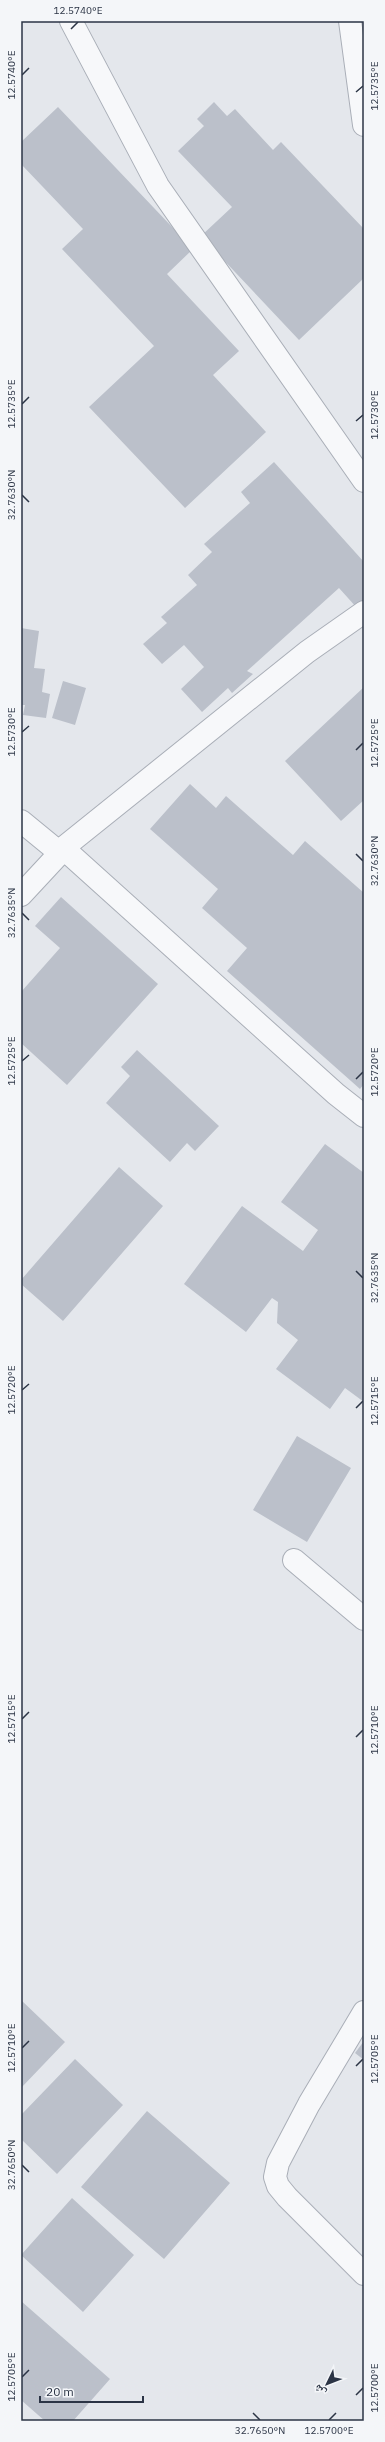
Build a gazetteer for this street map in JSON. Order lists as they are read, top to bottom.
{
  "scale_bar": "20 m",
  "north": "bottom left",
  "coordinates": [
    "12.5740°E",
    "12.5735°E",
    "12.5730°E",
    "32.7630°N",
    "12.5725°E",
    "32.7635°N",
    "12.5720°E",
    "12.5715°E",
    "12.5710°E",
    "12.5705°E",
    "32.7650°N",
    "12.5700°E"
  ]
}
